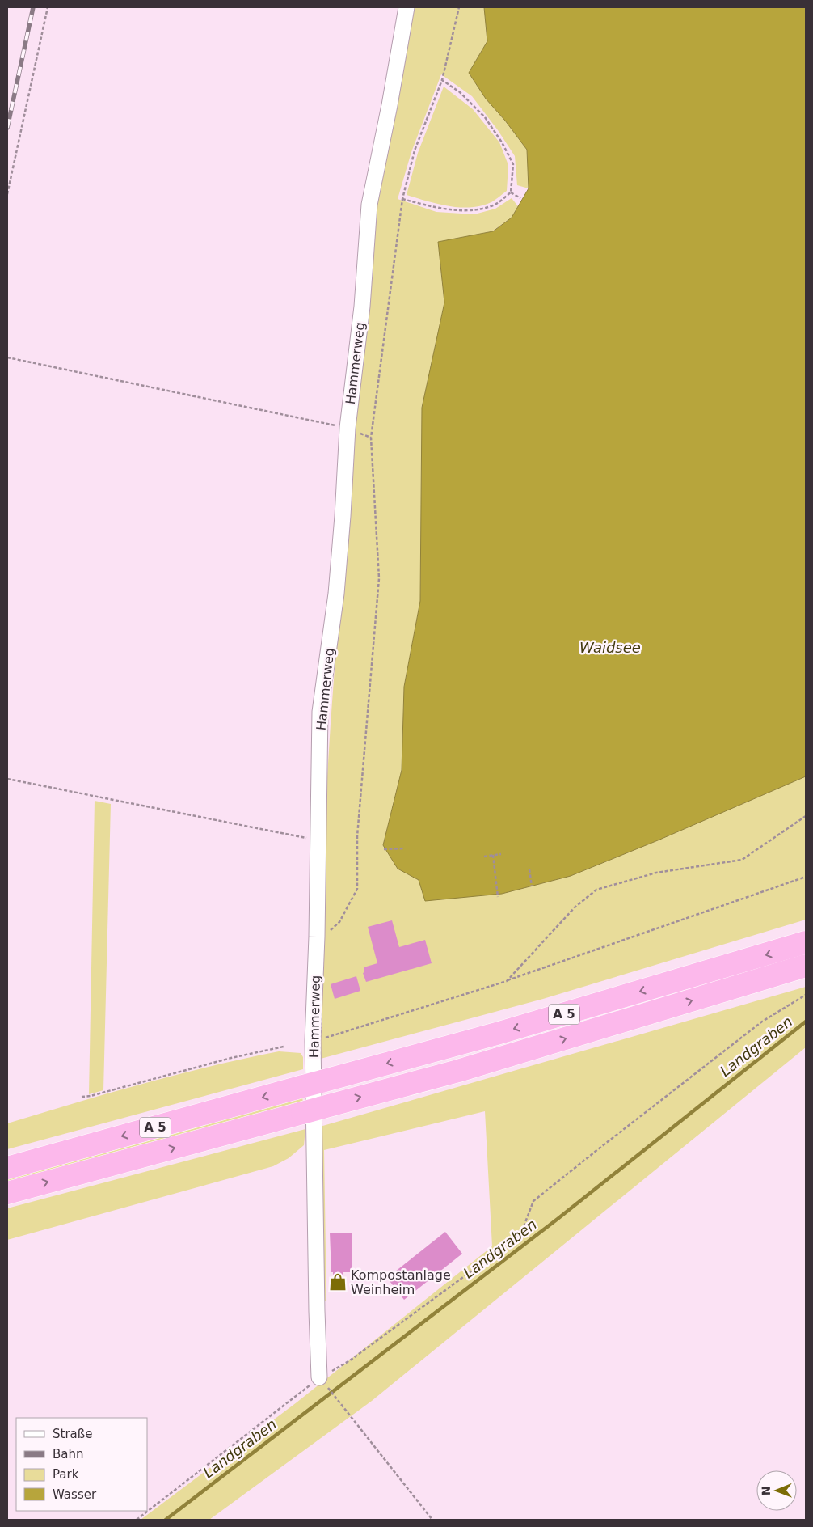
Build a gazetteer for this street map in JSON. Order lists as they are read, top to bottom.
{
  "streets": {
    "highway": ["A 5"],
    "street": ["Hammerweg"]
  },
  "water": ["Waidsee", "Landgraben"],
  "places": {
    "shop": ["Kompostanlage Weinheim"]
  },
  "legend": [
    "Straße",
    "Bahn",
    "Park",
    "Wasser"
  ],
  "north": "left"
}
